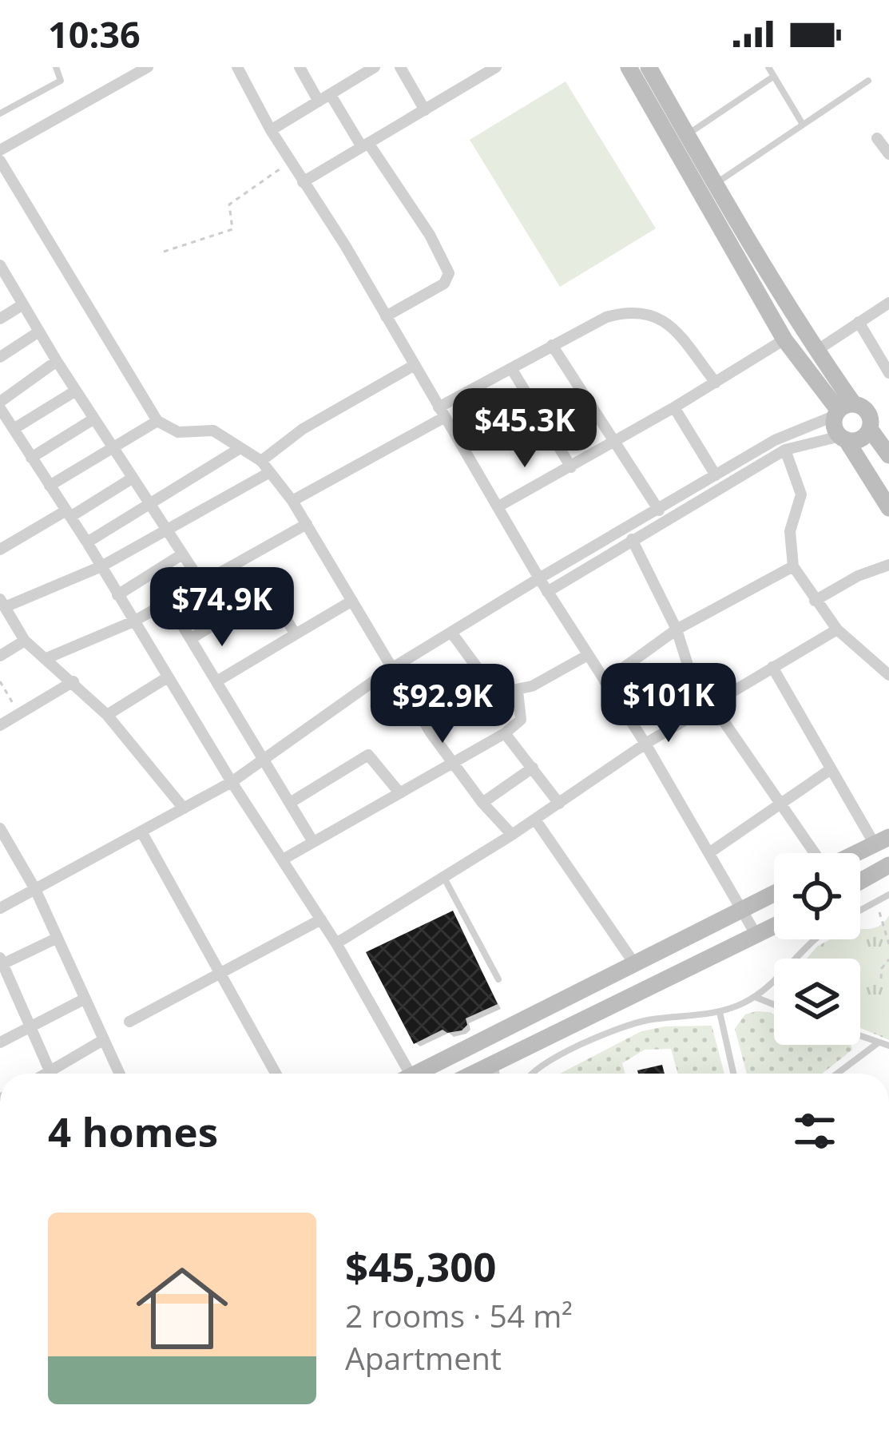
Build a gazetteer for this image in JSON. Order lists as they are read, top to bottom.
{
  "page": {
    "status": "10:36",
    "price": [
      "$45.3K",
      "$74.9K",
      "$101K",
      "$92.9K"
    ],
    "heading": "4 homes",
    "list": [
      {
        "name": "$45,300",
        "note": "2 rooms · 54 m² · Apartment"
      }
    ]
  }
}
